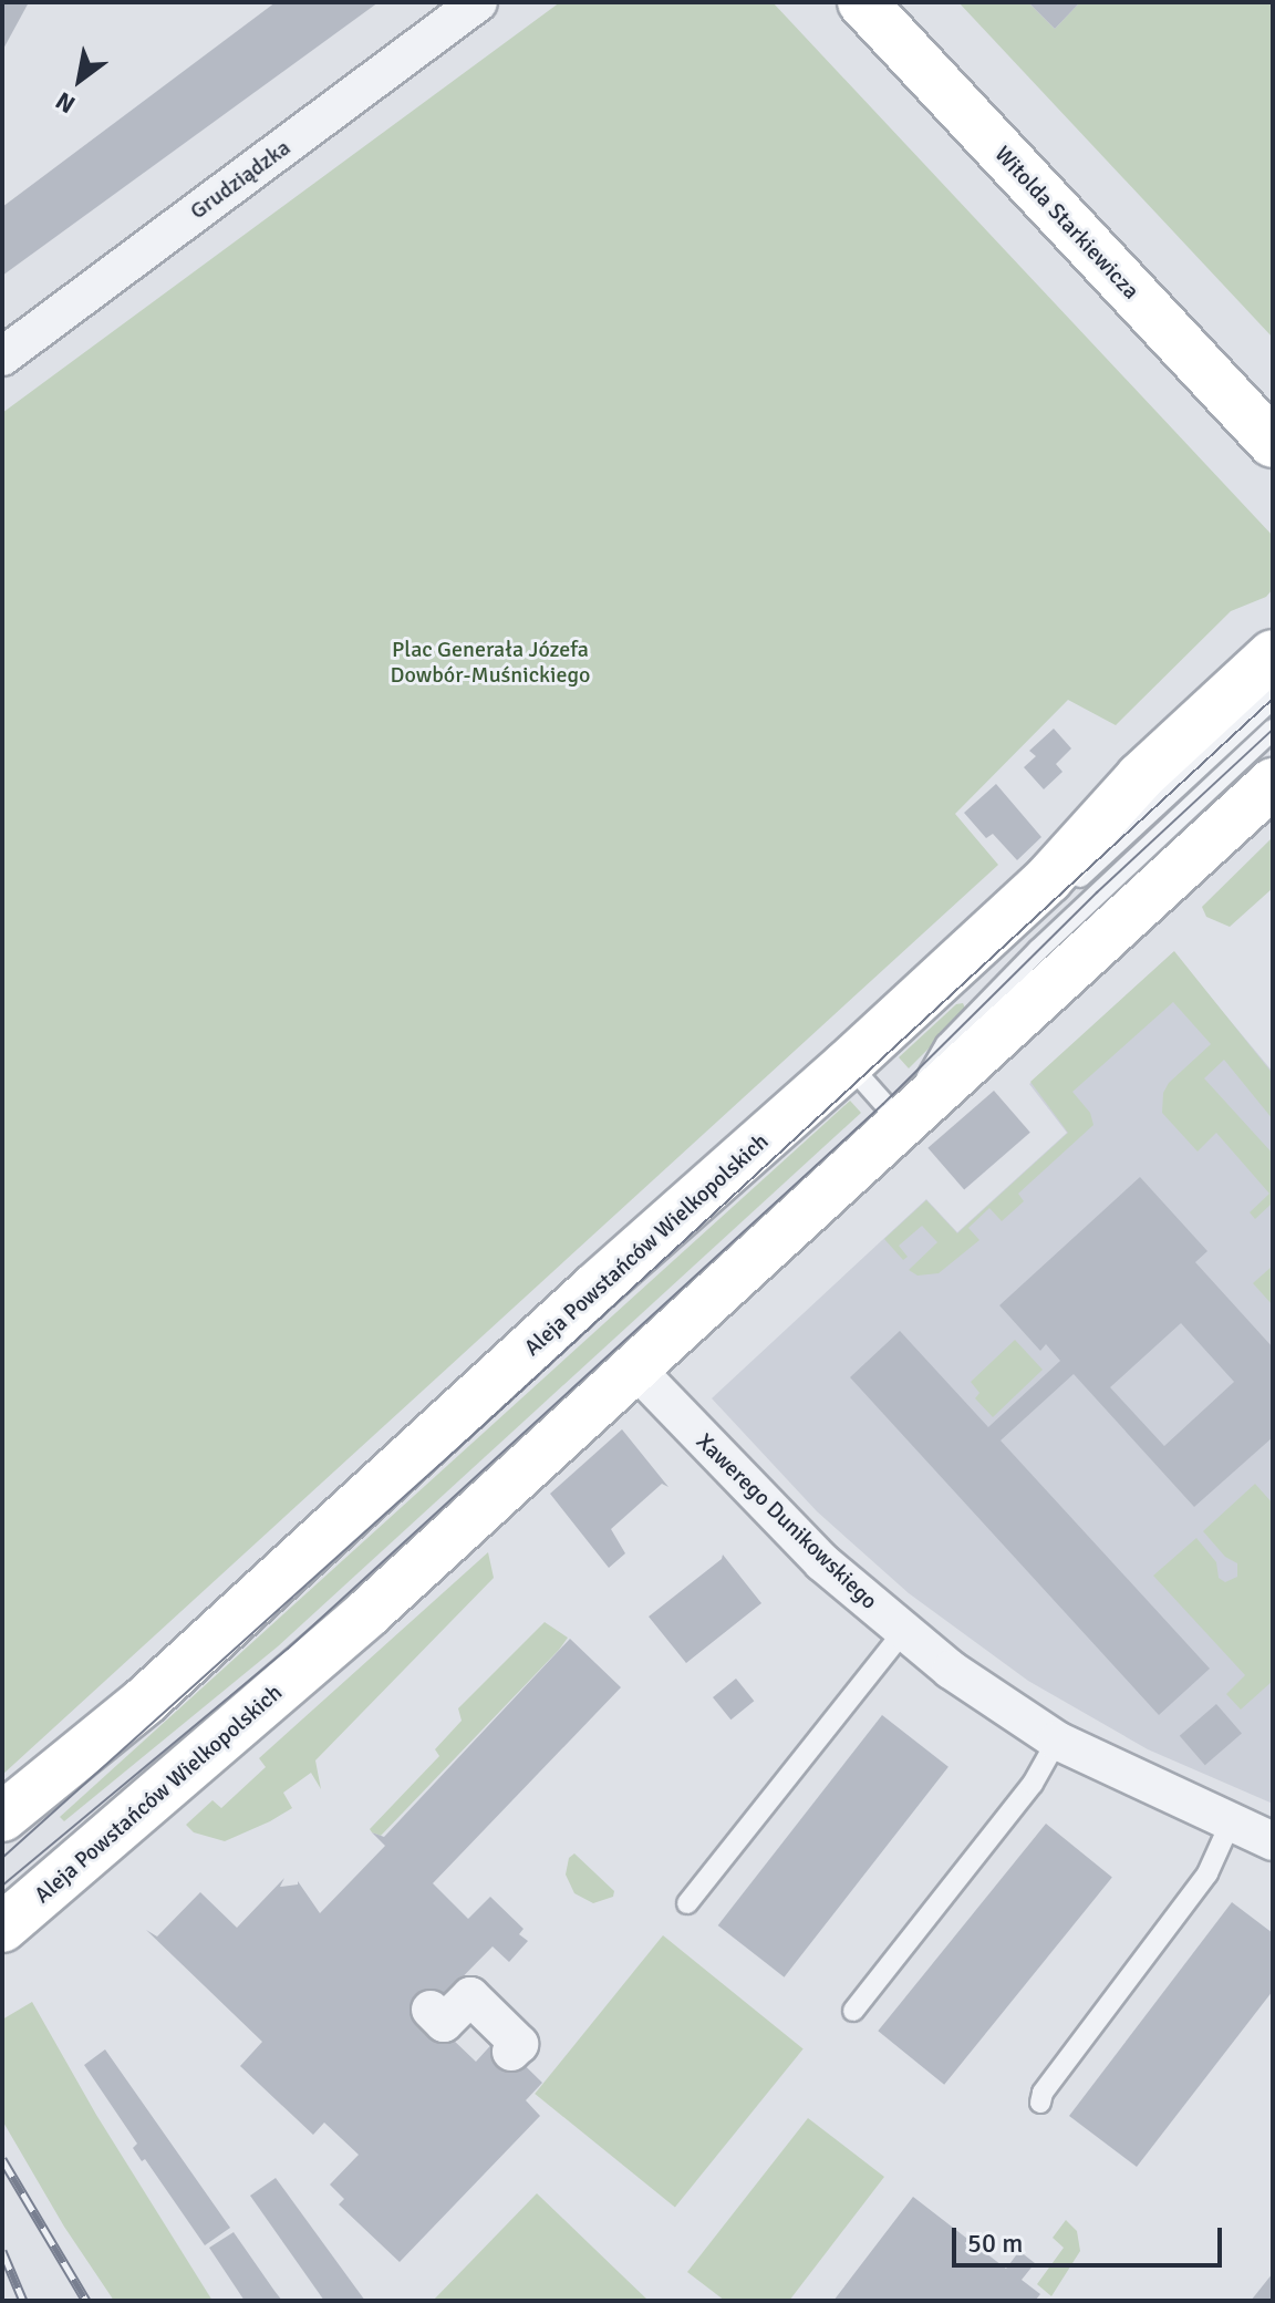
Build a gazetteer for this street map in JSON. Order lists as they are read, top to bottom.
{
  "streets": {
    "street": [
      "Grudziądzka",
      "Witolda Starkiewicza",
      "Aleja Powstańców Wielkopolskich",
      "Xawerego Dunikowskiego"
    ]
  },
  "crossings": [
    ["Aleja Powstańców Wielkopolskich", "Xawerego Dunikowskiego"]
  ],
  "parks": ["Plac Generała Józefa Dowbór-Muśnickiego"],
  "scale_bar": "50 m",
  "north": "bottom left"
}
